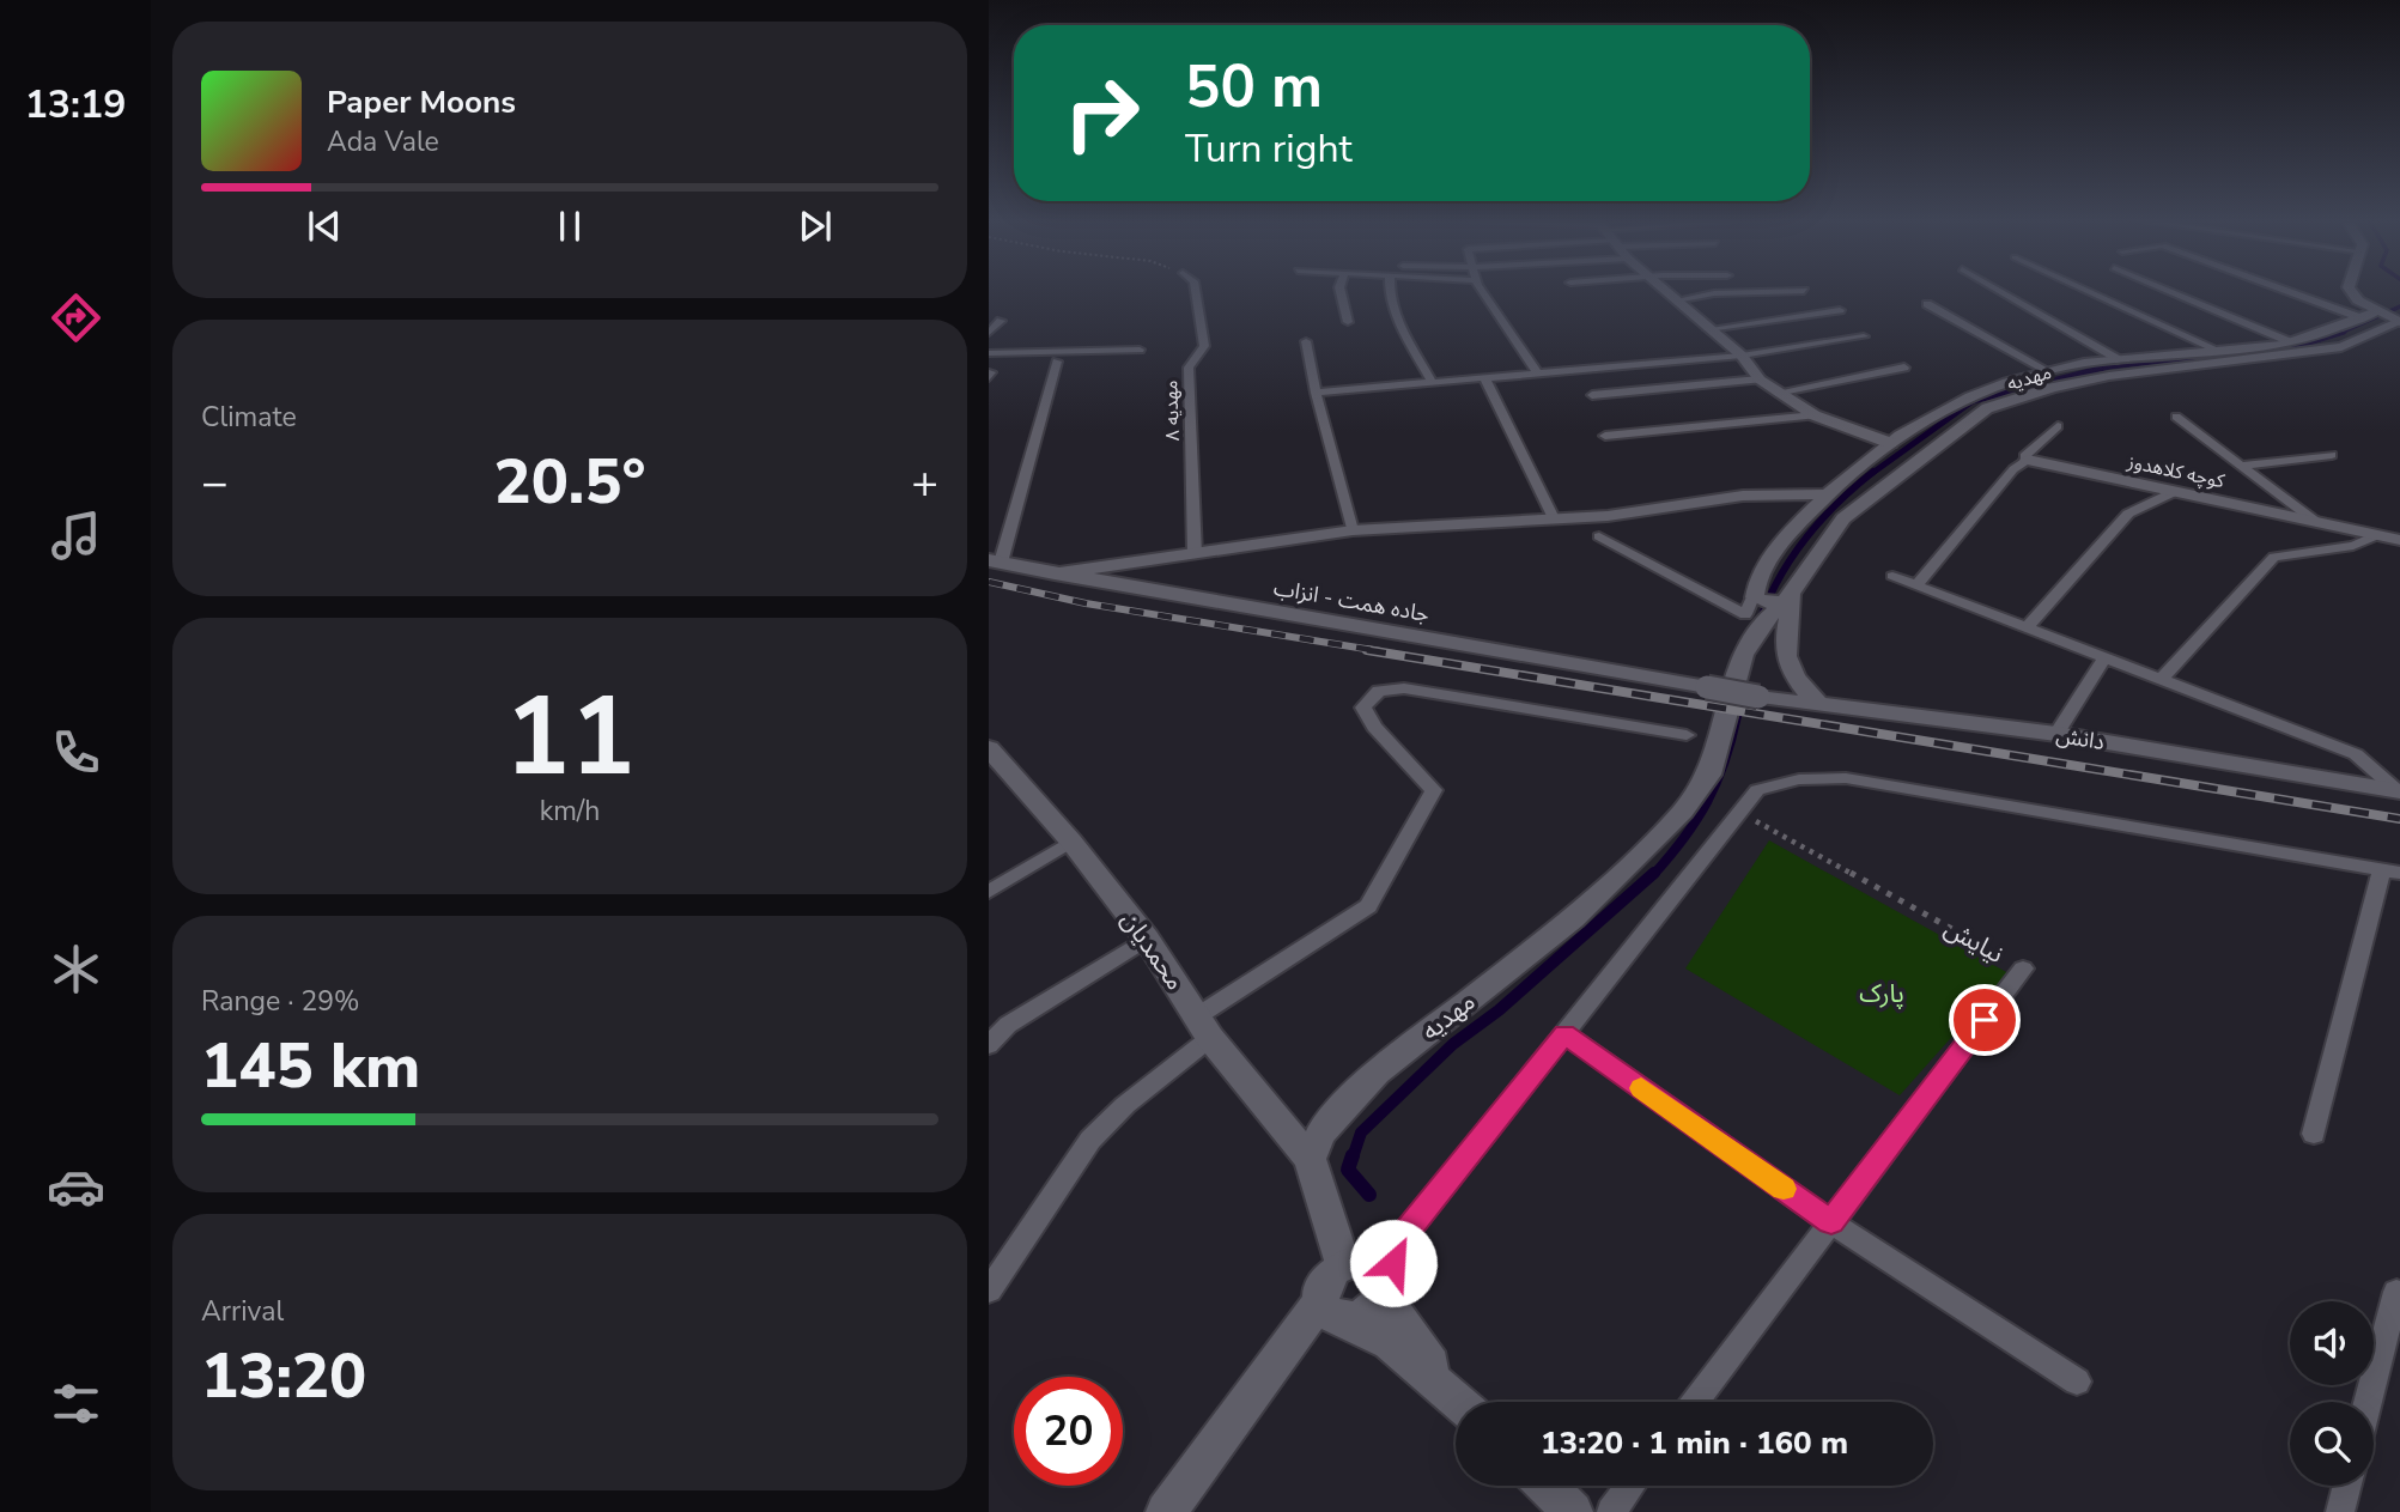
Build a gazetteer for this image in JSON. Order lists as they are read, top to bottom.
{
  "streets": {
    "street": [
      "مهدیه",
      "کوچه کلاهدوز",
      "جاده همت - انزاب",
      "دانش",
      "محمدیان"
    ],
    "lane": ["مهدیه ۸", "نیایش"]
  },
  "crossings": [
    ["مهدیه", "محمدیان"],
    ["جاده همت - انزاب", "دانش"]
  ],
  "parks": ["پارک"],
  "page": {
    "tabs": "13:19",
    "turn": ["50 m", "Turn right"],
    "song": ["Paper Moons", "Ada Vale"],
    "tile": [
      "Climate",
      ["11", "km/h"],
      ["Range · 29%", "145 km"],
      ["Arrival", "13:20"]
    ],
    "heat": ["−", "20.5°", "+"],
    "limit": "20",
    "trip": "13:20 · 1 min · 160 m"
  }
}
